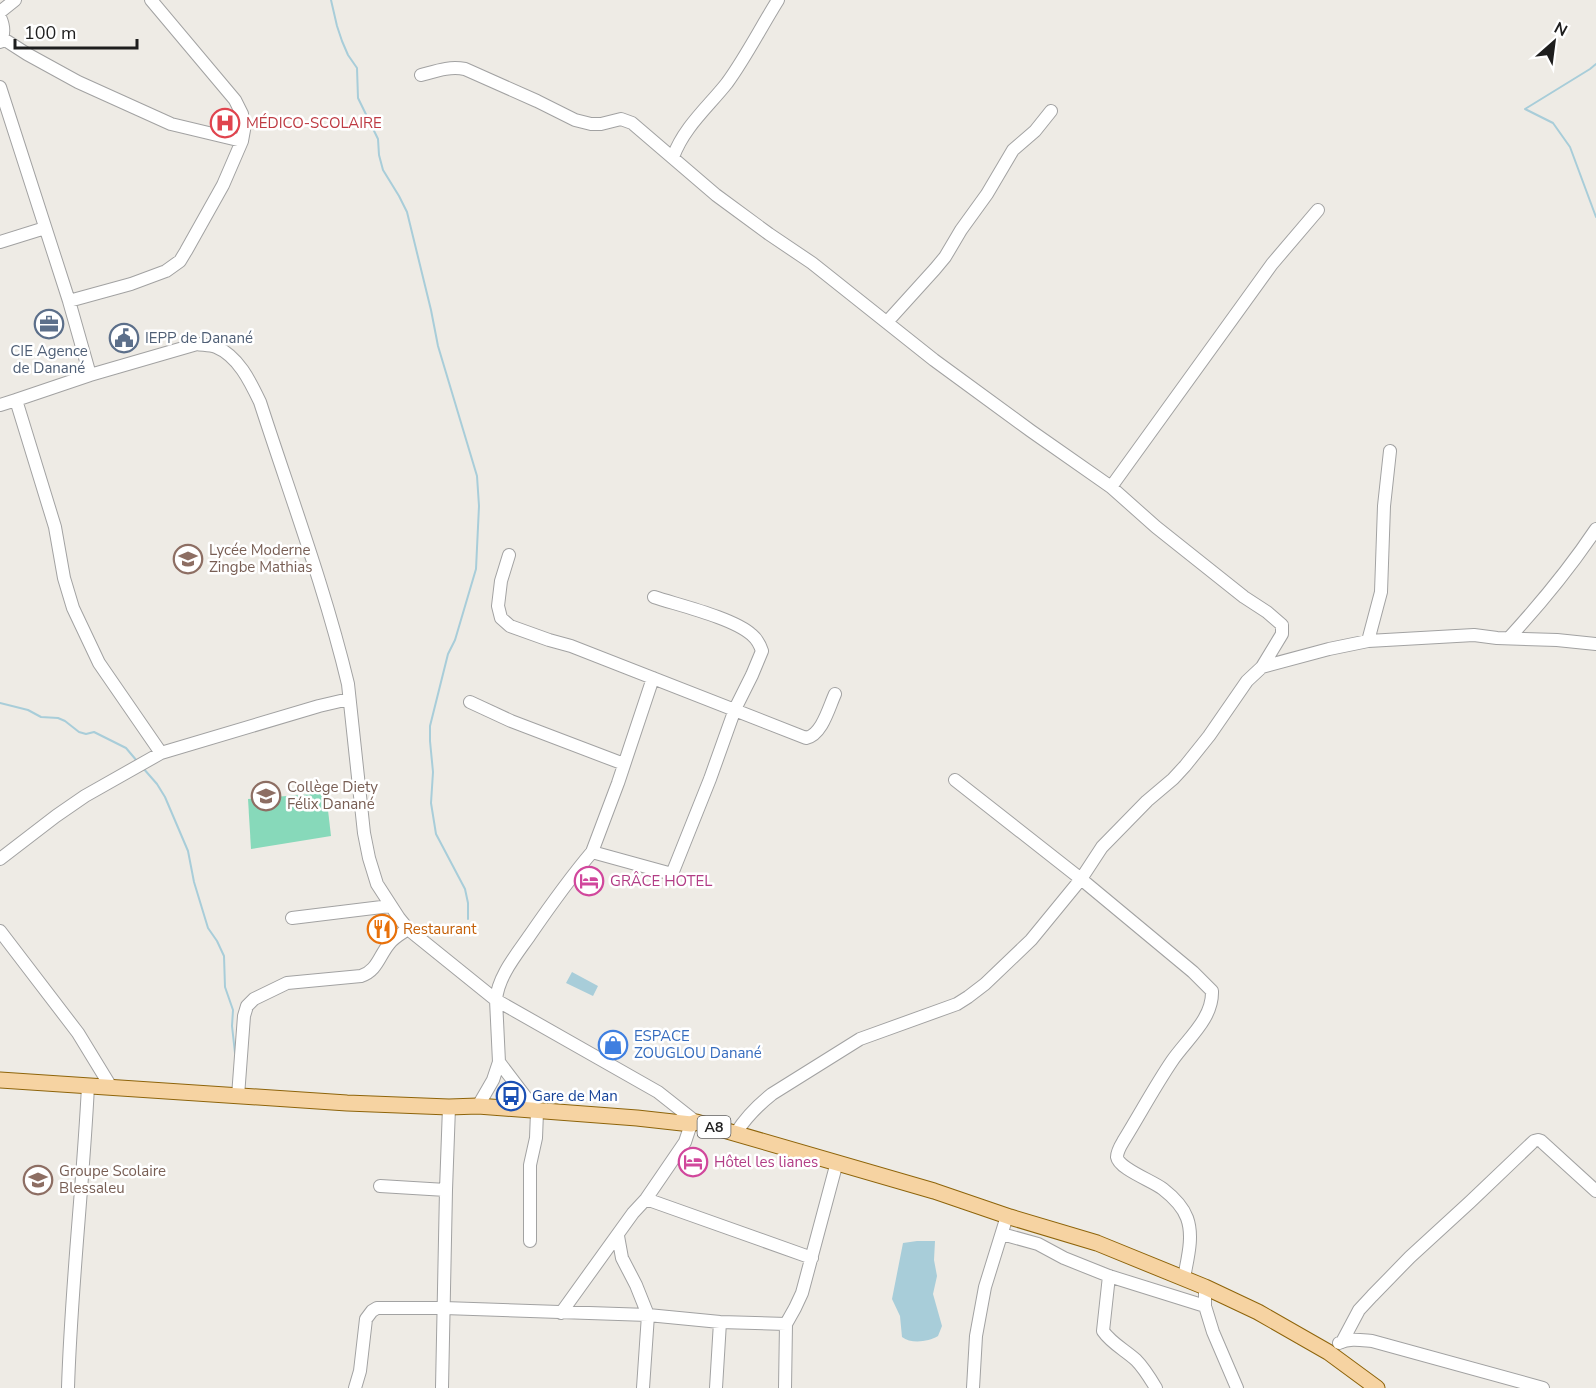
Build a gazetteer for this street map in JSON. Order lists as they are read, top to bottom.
{
  "streets": {
    "main road": ["A8"]
  },
  "places": {
    "hospital": ["MÉDICO-SCOLAIRE"],
    "office": ["CIE Agence de Danané"],
    "public building": ["IEPP de Danané"],
    "school or university": ["Lycée Moderne Zingbe Mathias", "Collège Diety Félix Danané", "Groupe Scolaire Blessaleu"],
    "hotel": ["GRÂCE HOTEL", "Hôtel les lianes"],
    "restaurant": ["Restaurant"],
    "shop": ["ESPACE ZOUGLOU Danané"],
    "bus stop": ["Gare de Man"]
  },
  "scale_bar": "100 m",
  "north": "top right"
}
